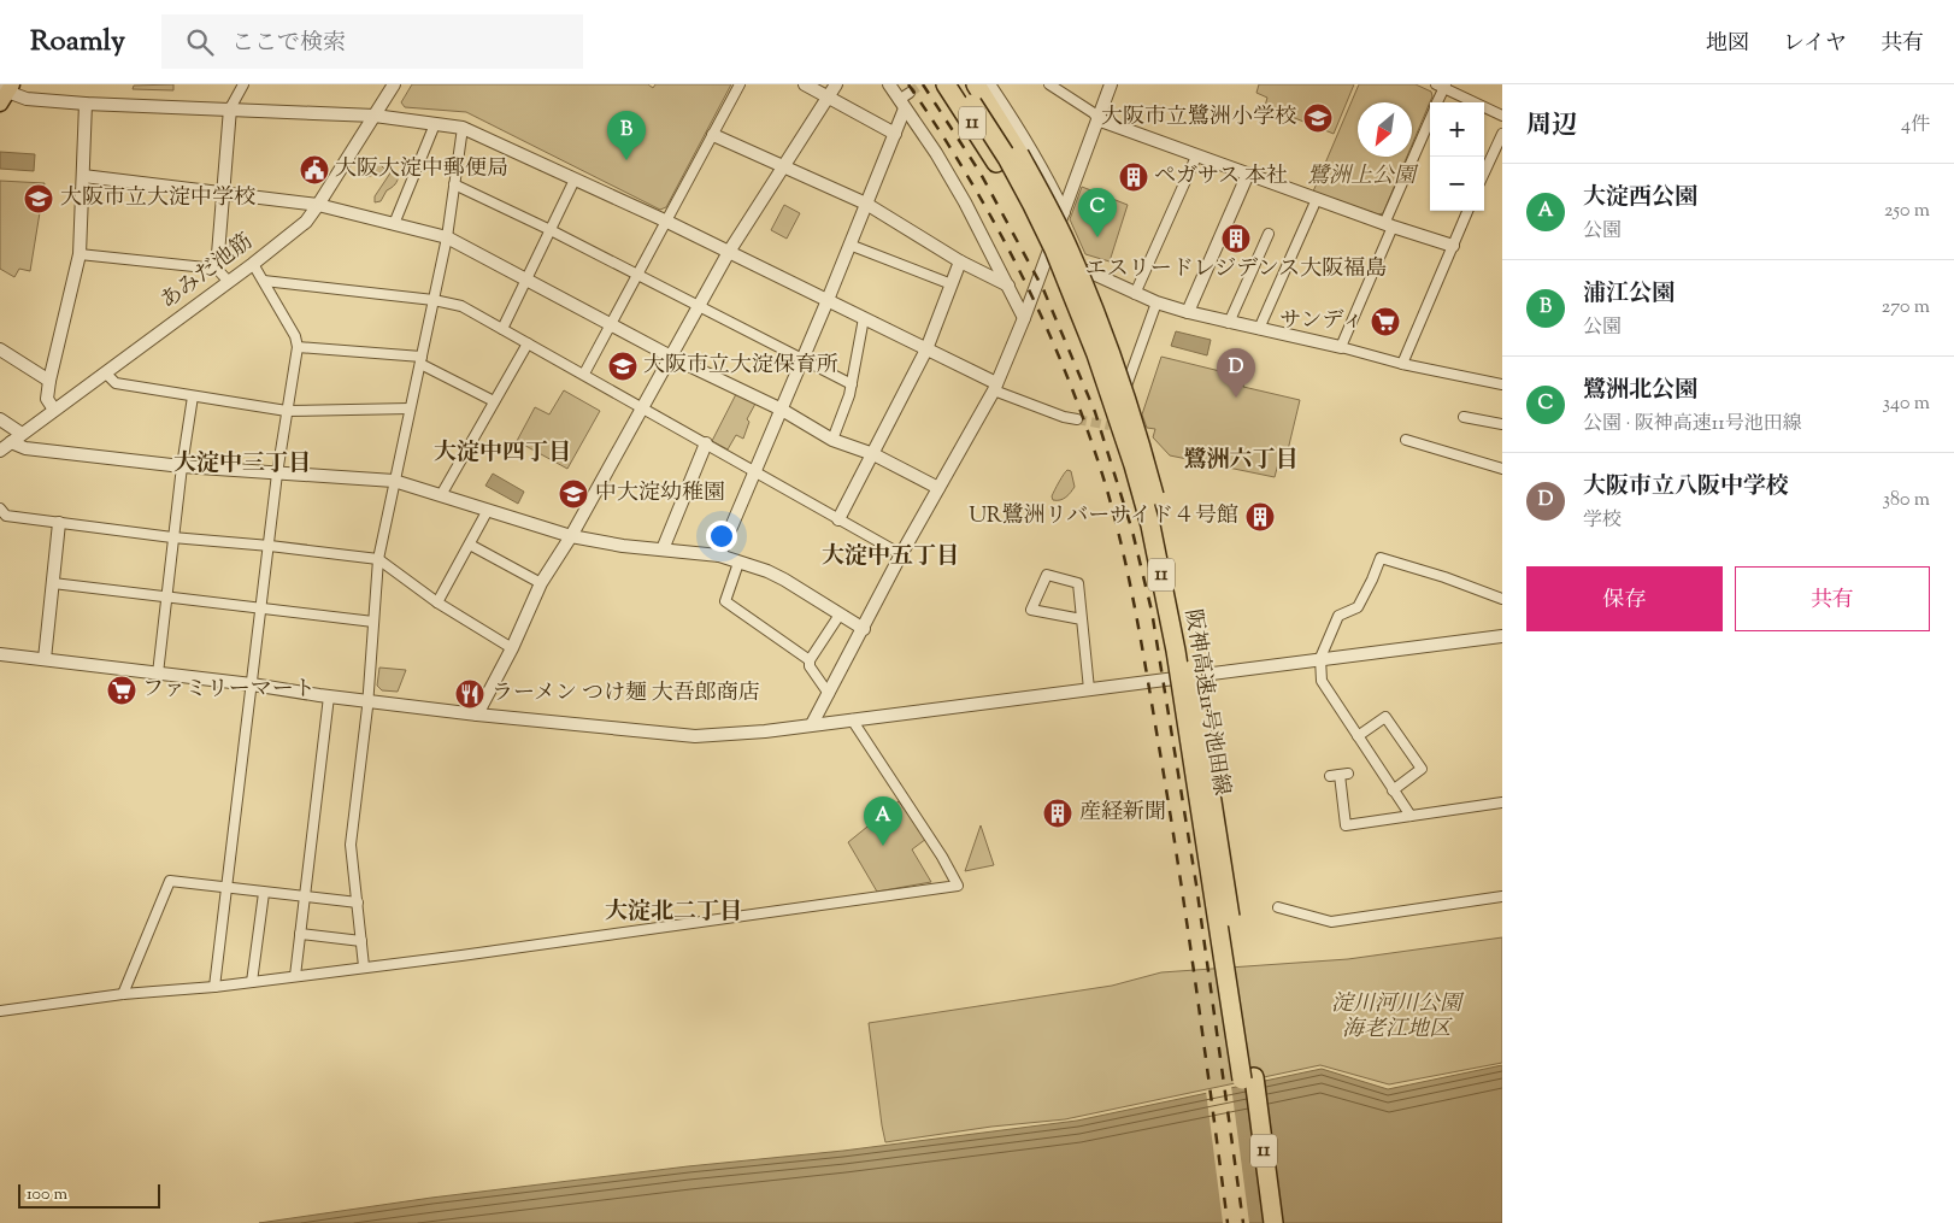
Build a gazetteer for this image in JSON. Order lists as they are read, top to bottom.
{
  "streets": {
    "highway": ["11", "阪神高速11号池田線"],
    "street": ["あみだ池筋"]
  },
  "crossings": [
    ["11", "阪神高速11号池田線"]
  ],
  "districts": [
    "大淀中四丁目",
    "鷺洲六丁目",
    "大淀中三丁目",
    "大淀中五丁目",
    "大淀北二丁目"
  ],
  "parks": ["鷺洲上公園", "淀川河川公園 海老江地区"],
  "places": {
    "school or university": [
      "大阪市立鷺洲小学校",
      "大阪市立大淀中学校",
      "大阪市立大淀保育所",
      "中大淀幼稚園"
    ],
    "public building": ["大阪大淀中郵便局"],
    "building": [
      "ペガサス 本社",
      "エスリードレジデンス大阪福島",
      "UR鷺洲リバーサイド４号館",
      "産経新聞"
    ],
    "supermarket": ["サンディ", "ファミリーマート"],
    "restaurant": ["ラーメン つけ麺 大吾郎商店"]
  },
  "scale_bar": "100 m",
  "north": "bottom left",
  "page": {
    "header": "Roamly",
    "search": "ここで検索",
    "nav": ["地図", "レイヤ", "共有"],
    "heading": ["周辺", "4件"],
    "map_buttons": ["+", "−"],
    "pins": [
      "B",
      "C",
      "D",
      "A"
    ],
    "list": [
      {
        "mark": "A",
        "name": "大淀西公園",
        "note": "公園",
        "value": "250 m"
      },
      {
        "mark": "B",
        "name": "浦江公園",
        "note": "公園",
        "value": "270 m"
      },
      {
        "mark": "C",
        "name": "鷺洲北公園",
        "note": "公園 · 阪神高速11号池田線",
        "value": "340 m"
      },
      {
        "mark": "D",
        "name": "大阪市立八阪中学校",
        "note": "学校",
        "value": "380 m"
      }
    ],
    "buttons": ["保存", "共有"],
    "scale": "100 m"
  }
}
